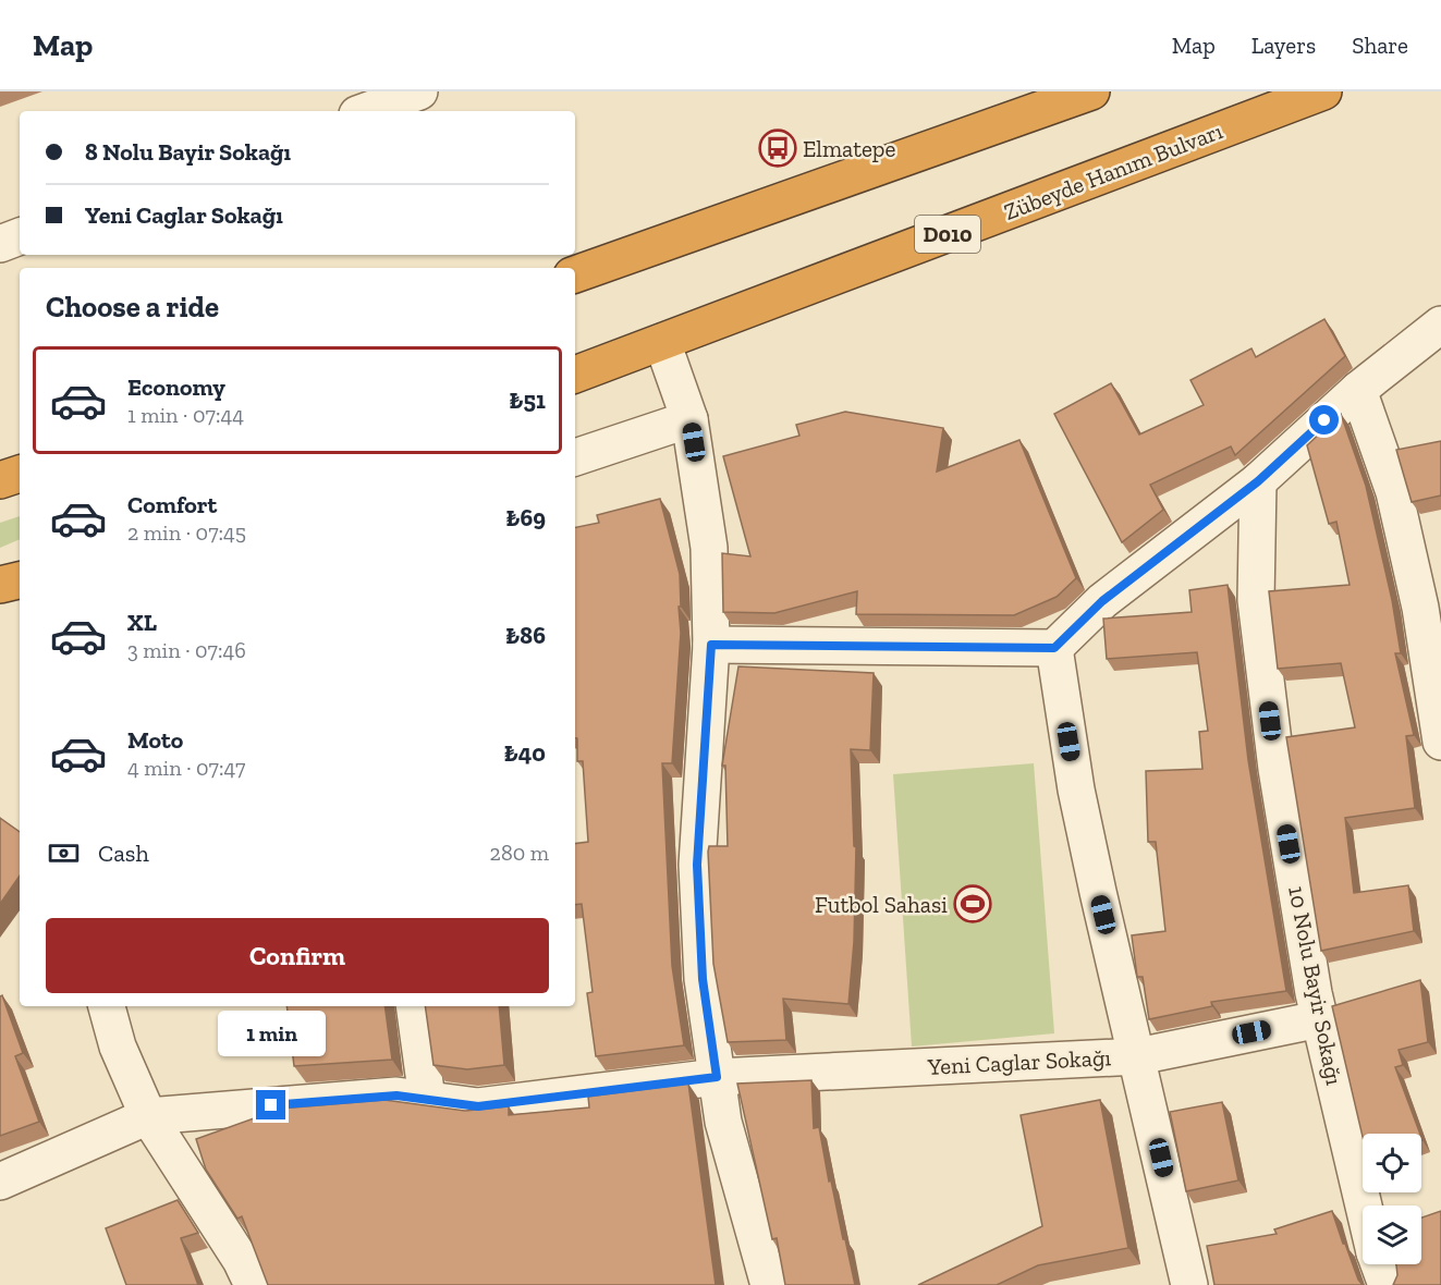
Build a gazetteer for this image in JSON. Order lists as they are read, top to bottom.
{
  "streets": {
    "highway": ["Zübeyde Hanım Bulvarı", "D010"],
    "street": ["10 Nolu Bayir Sokağı", "Yeni Caglar Sokağı"]
  },
  "crossings": [
    ["10 Nolu Bayir Sokağı", "Yeni Caglar Sokağı"]
  ],
  "places": {
    "bus stop": ["Elmatepe"],
    "sports": ["Futbol Sahasi"]
  },
  "page": {
    "header": "Map",
    "nav": ["Map", "Layers", "Share"],
    "banner": ["8 Nolu Bayir Sokağı", "Yeni Caglar Sokağı"],
    "heading": "Choose a ride",
    "list": [
      {
        "name": "Economy",
        "note": "1 min · 07:44",
        "value": "₺51"
      },
      {
        "name": "Comfort",
        "note": "2 min · 07:45",
        "value": "₺69"
      },
      {
        "name": "XL",
        "note": "3 min · 07:46",
        "value": "₺86"
      },
      {
        "name": "Moto",
        "note": "4 min · 07:47",
        "value": "₺40"
      }
    ],
    "pay": ["Cash", "280 m"],
    "buttons": "Confirm",
    "bubble": "1 min"
  }
}
